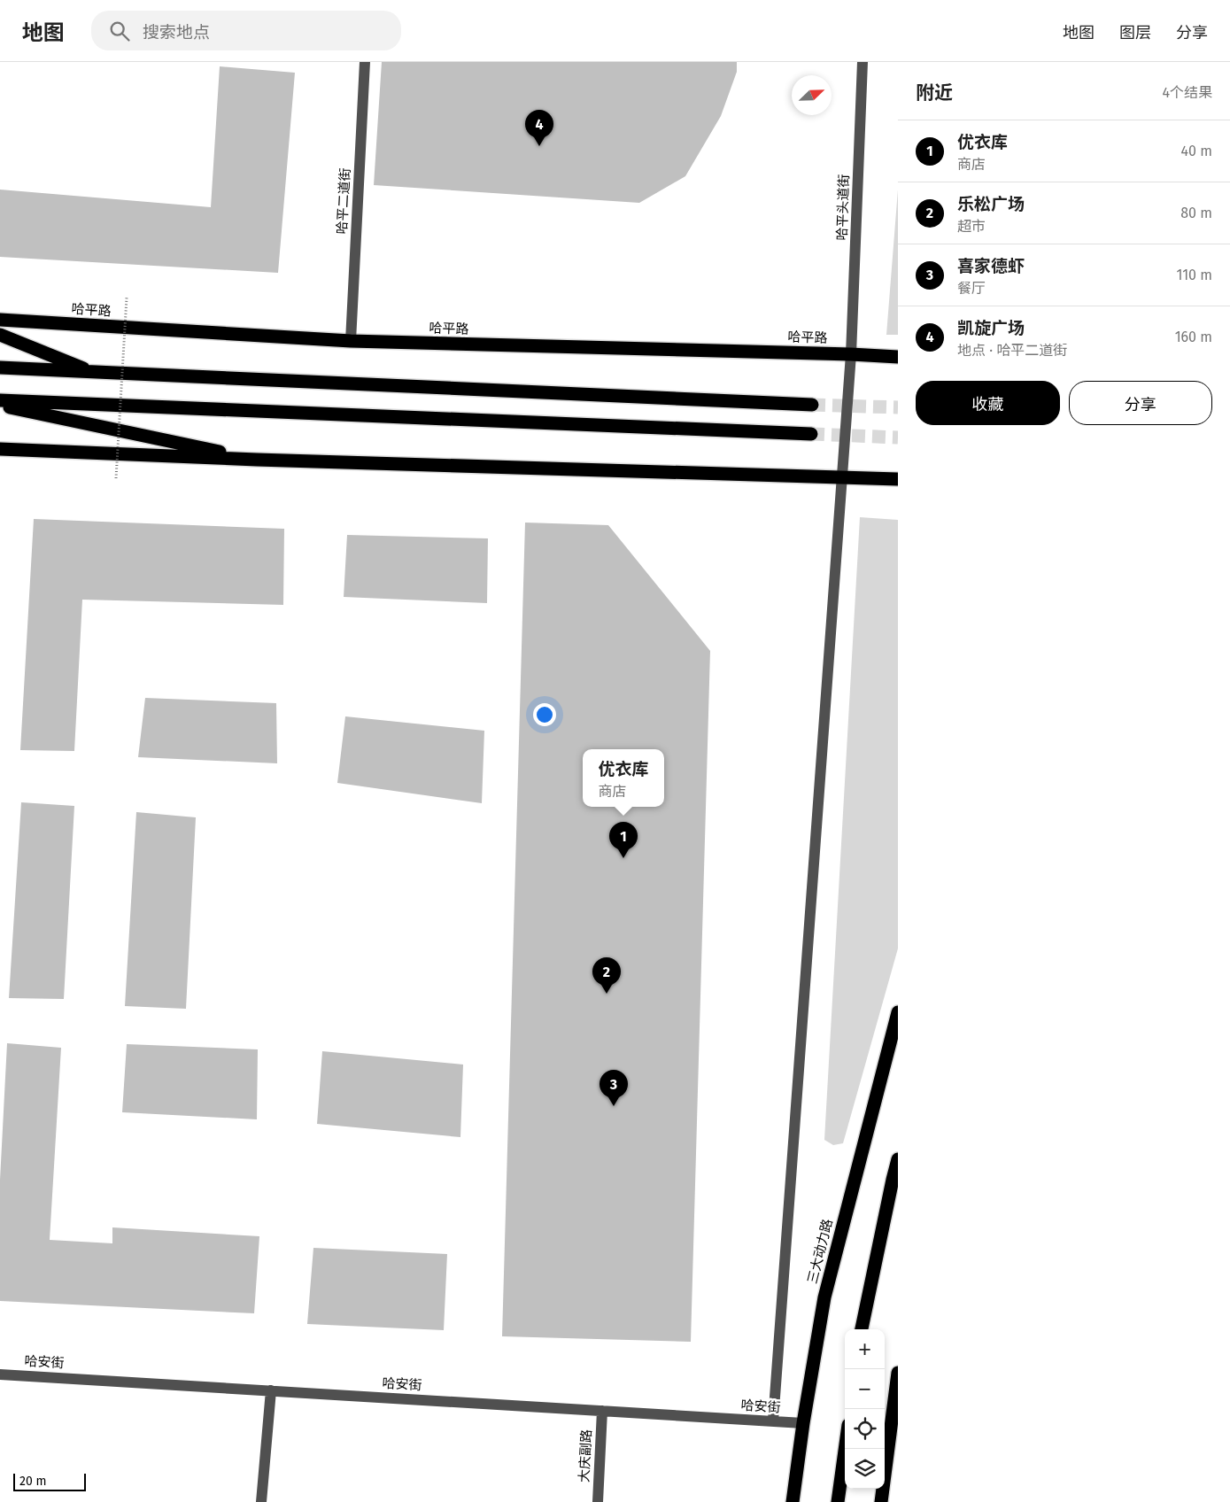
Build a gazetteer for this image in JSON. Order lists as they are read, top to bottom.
{
  "streets": {
    "highway": ["哈平路", "三大动力路"],
    "street": [
      "哈平二道街",
      "哈平头道街",
      "哈安街",
      "大庆副路"
    ]
  },
  "crossings": [
    ["哈平二道街", "哈平路"],
    ["哈平头道街", "哈平路"],
    ["哈平头道街", "哈安街"],
    ["三大动力路", "哈安街"],
    ["哈安街", "大庆副路"]
  ],
  "scale_bar": "20 m",
  "north": "top right",
  "page": {
    "header": "地图",
    "search": "搜索地点",
    "nav": ["地图", "图层", "分享"],
    "heading": ["附近", "4个结果"],
    "pins": [
      "4",
      "1",
      "2",
      "3"
    ],
    "list": [
      {
        "mark": "1",
        "name": "优衣库",
        "note": "商店",
        "value": "40 m"
      },
      {
        "mark": "2",
        "name": "乐松广场",
        "note": "超市",
        "value": "80 m"
      },
      {
        "mark": "3",
        "name": "喜家德虾",
        "note": "餐厅",
        "value": "110 m"
      },
      {
        "mark": "4",
        "name": "凯旋广场",
        "note": "地点 · 哈平二道街",
        "value": "160 m"
      }
    ],
    "buttons": ["收藏", "分享"],
    "popup": ["优衣库", "商店"],
    "map_buttons": ["+", "−"],
    "scale": "20 m"
  }
}
